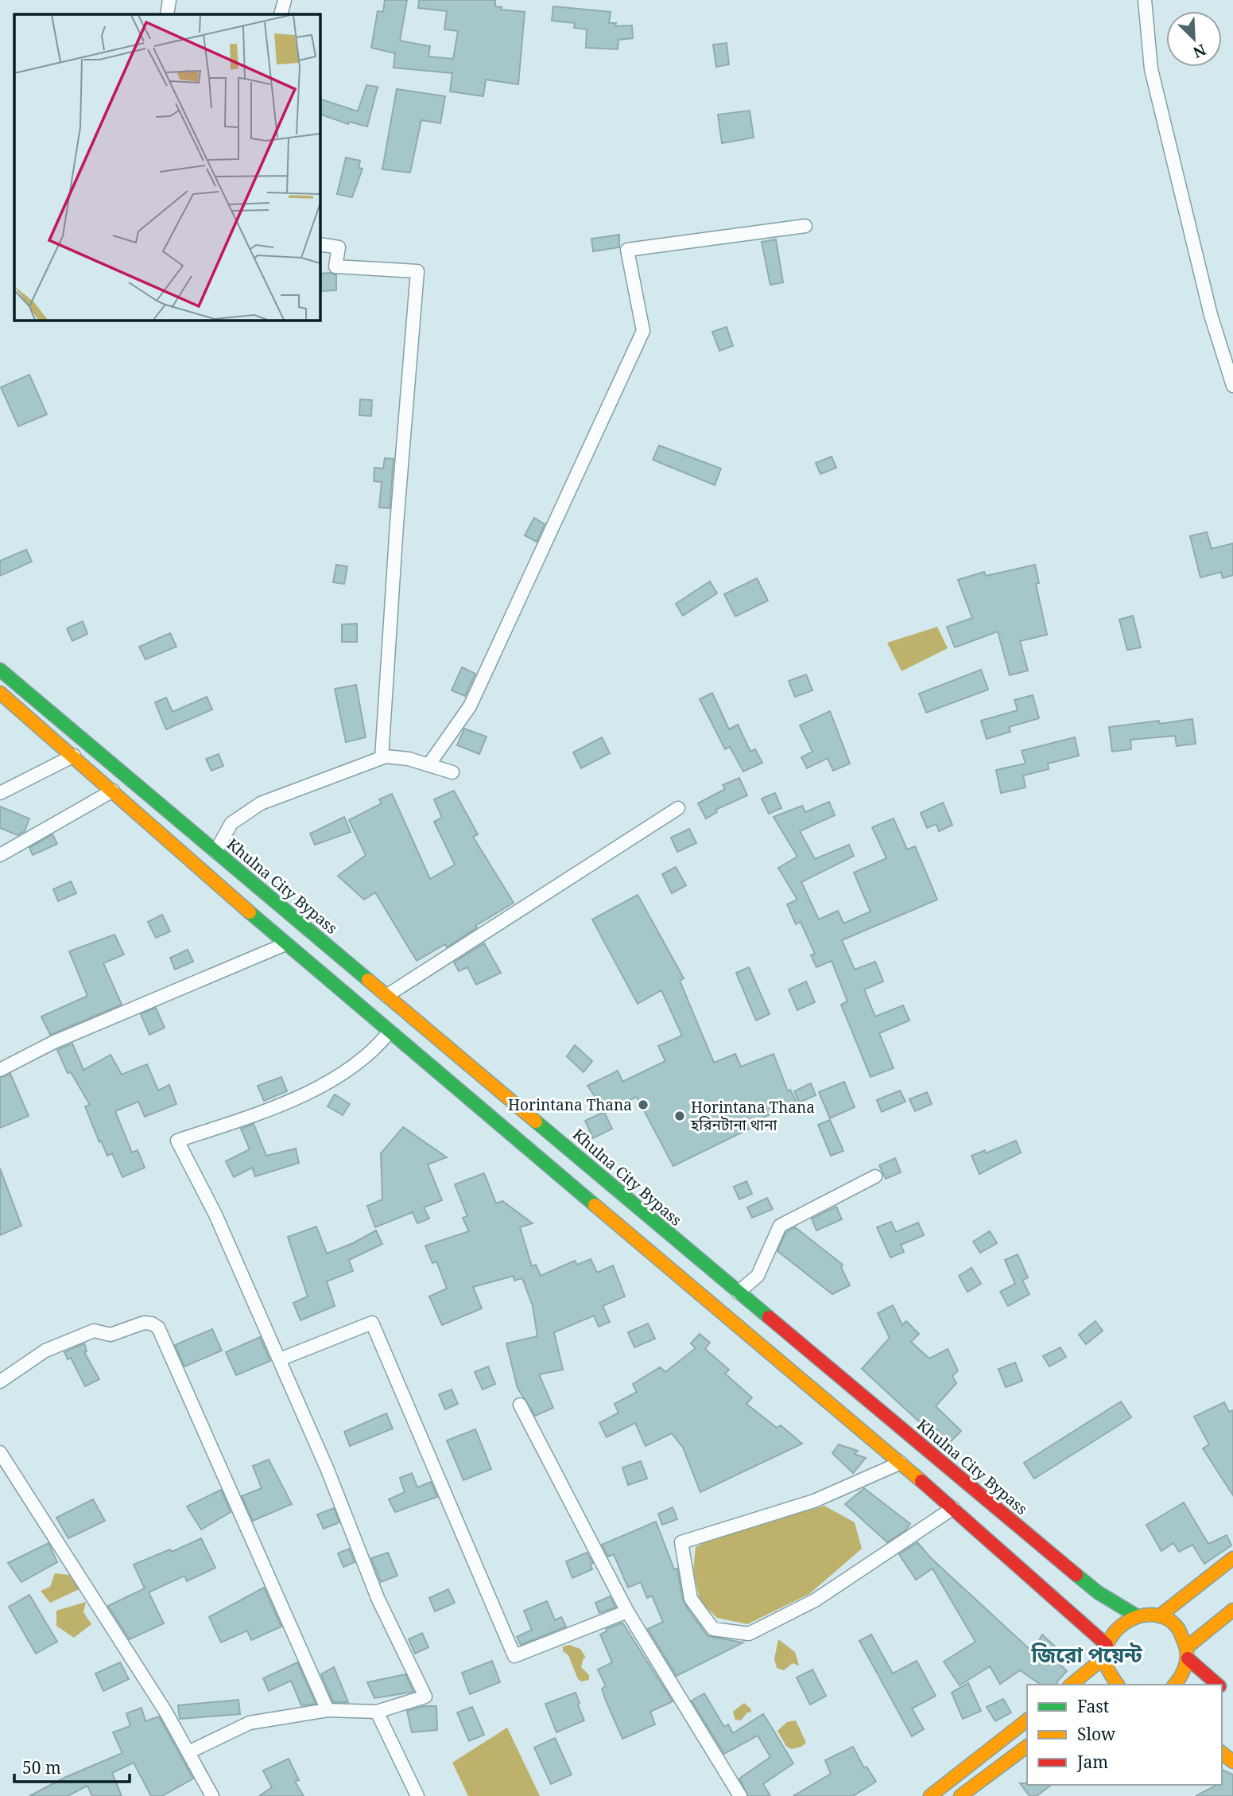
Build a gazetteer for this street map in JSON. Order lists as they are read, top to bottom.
{
  "streets": {
    "highway": ["Khulna City Bypass"]
  },
  "districts": ["জিরো পয়েন্ট"],
  "places": ["Horintana Thana", "Horintana Thana হরিনটানা থানা"],
  "legend": ["Fast", "Slow", "Jam"],
  "scale_bar": "50 m",
  "north": "bottom right"
}
